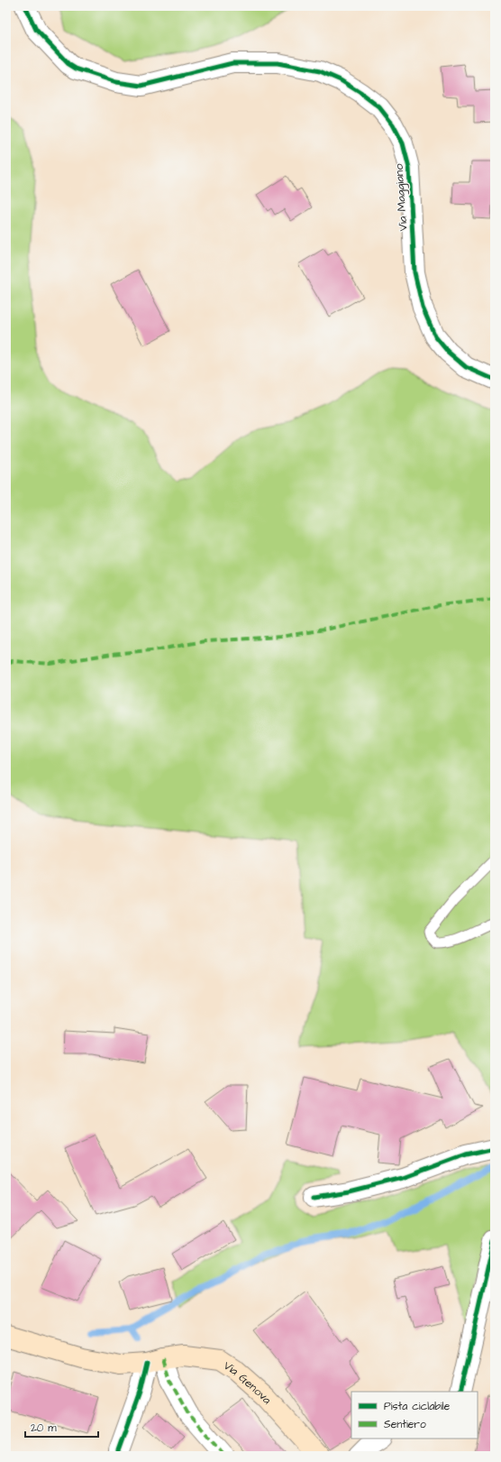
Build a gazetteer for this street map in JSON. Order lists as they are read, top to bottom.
{
  "streets": {
    "main road": ["Via Genova"],
    "street": ["Via Maggiano"]
  },
  "legend": ["Pista ciclabile", "Sentiero"],
  "scale_bar": "20 m"
}
